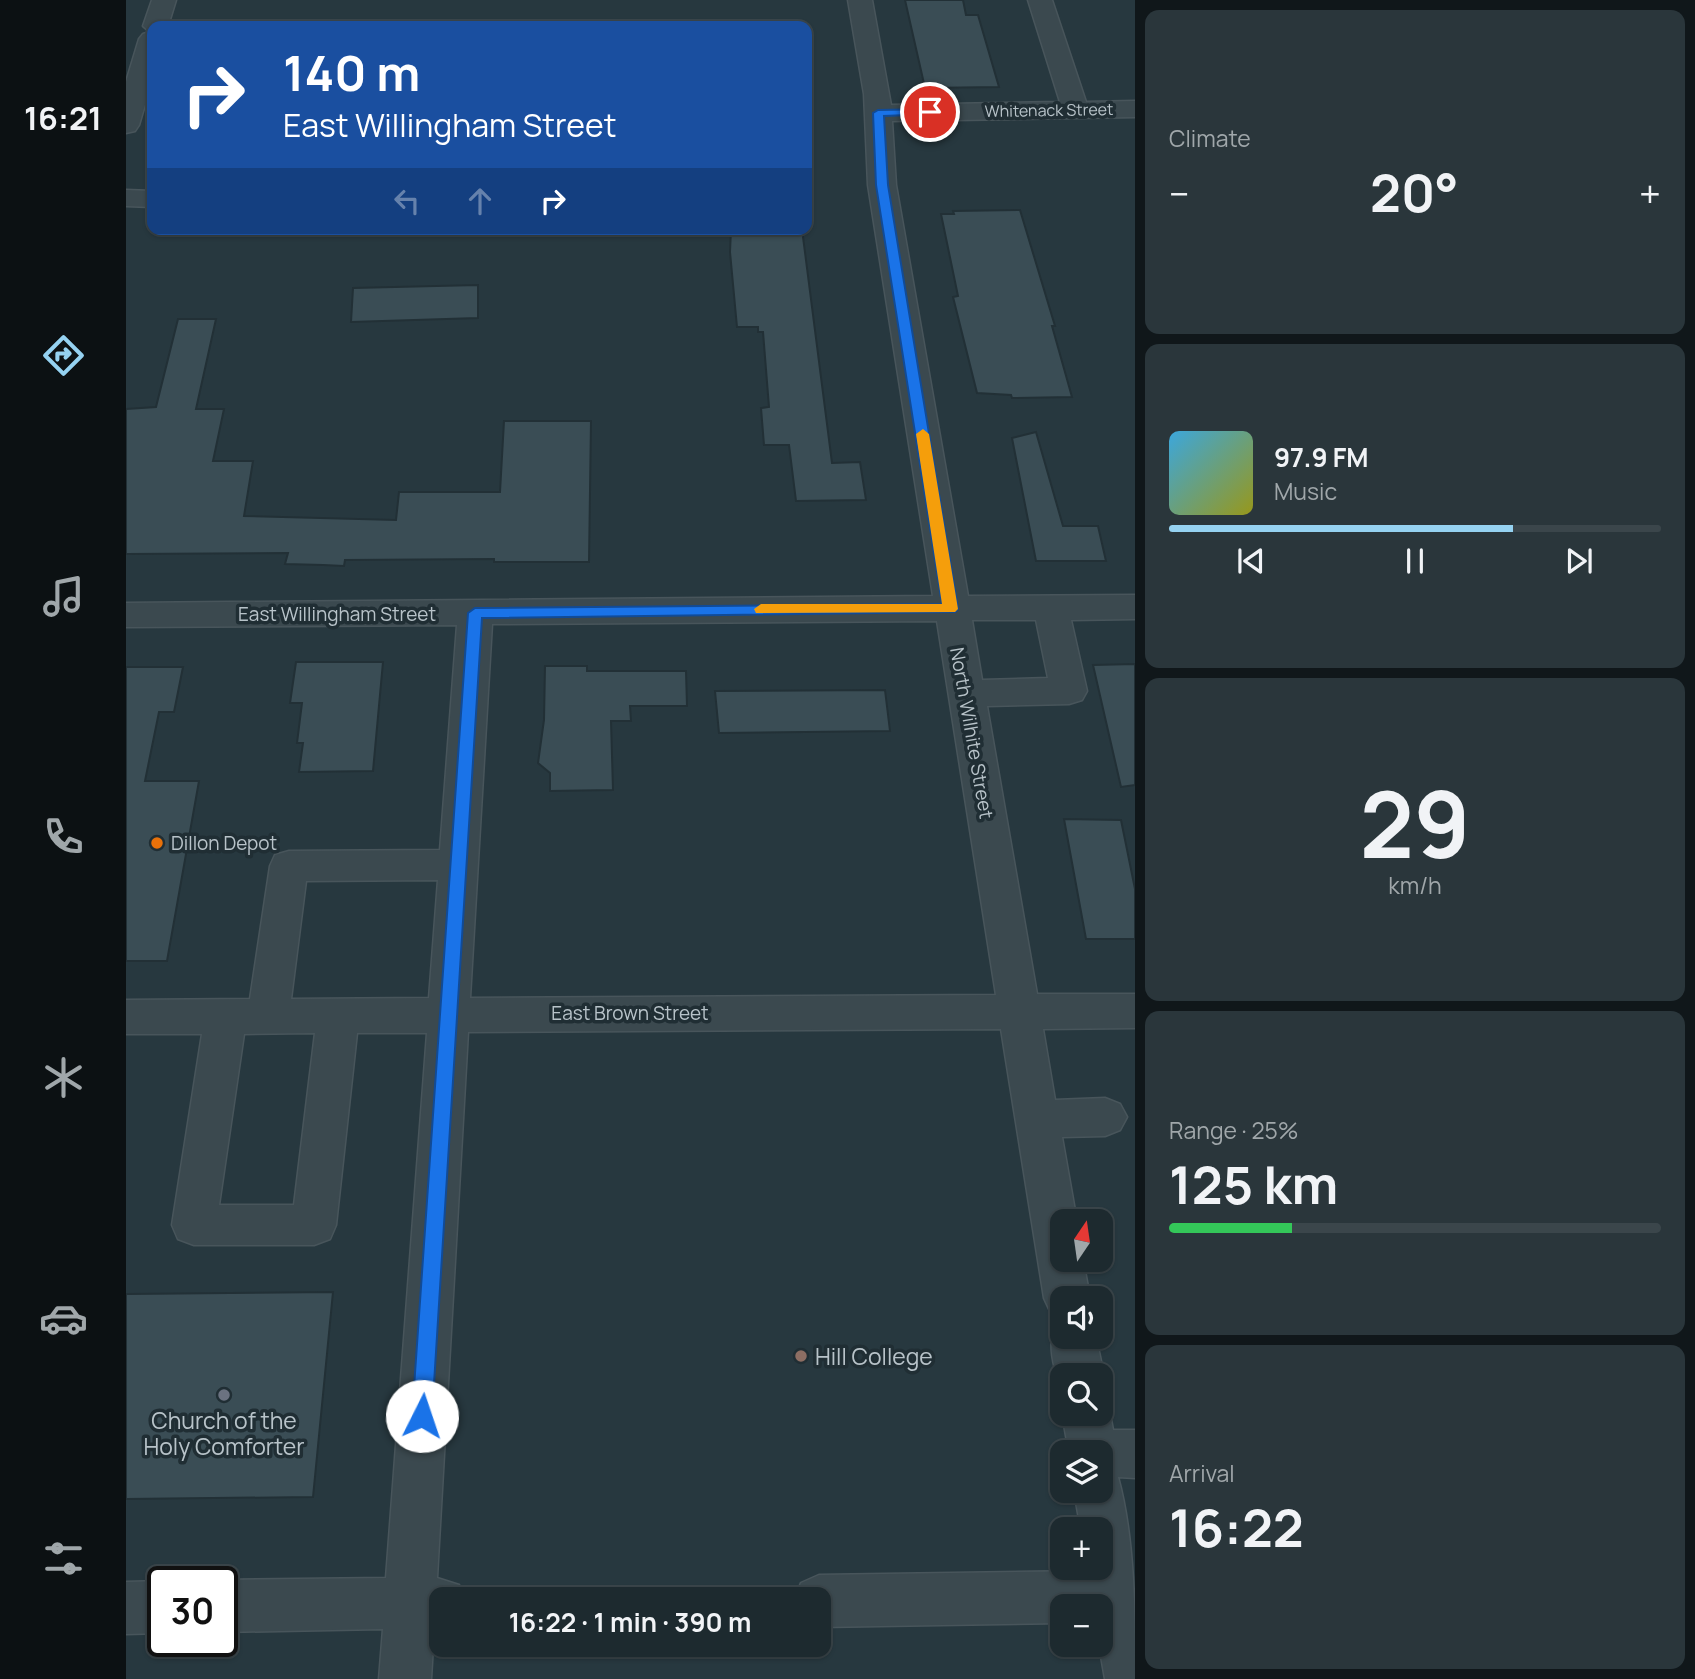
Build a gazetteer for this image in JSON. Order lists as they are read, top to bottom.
{
  "streets": {
    "street": [
      "Whitenack Street",
      "East Willingham Street",
      "North Wilhite Street",
      "East Brown Street"
    ]
  },
  "crossings": [
    ["Whitenack Street", "North Wilhite Street"],
    ["East Willingham Street", "North Wilhite Street"],
    ["North Wilhite Street", "East Brown Street"]
  ],
  "places": ["Dillon Depot", "Hill College", "Church of the Holy Comforter"],
  "north": "top",
  "page": {
    "tabs": "16:21",
    "tile": [
      "Climate",
      ["29", "km/h"],
      ["Range · 25%", "125 km"],
      ["Arrival", "16:22"]
    ],
    "turn": ["140 m", "East Willingham Street"],
    "heat": ["−", "20°", "+"],
    "song": ["97.9 FM", "Music"],
    "map_buttons": ["+", "−"],
    "limit": "30",
    "trip": "16:22 · 1 min · 390 m"
  }
}
